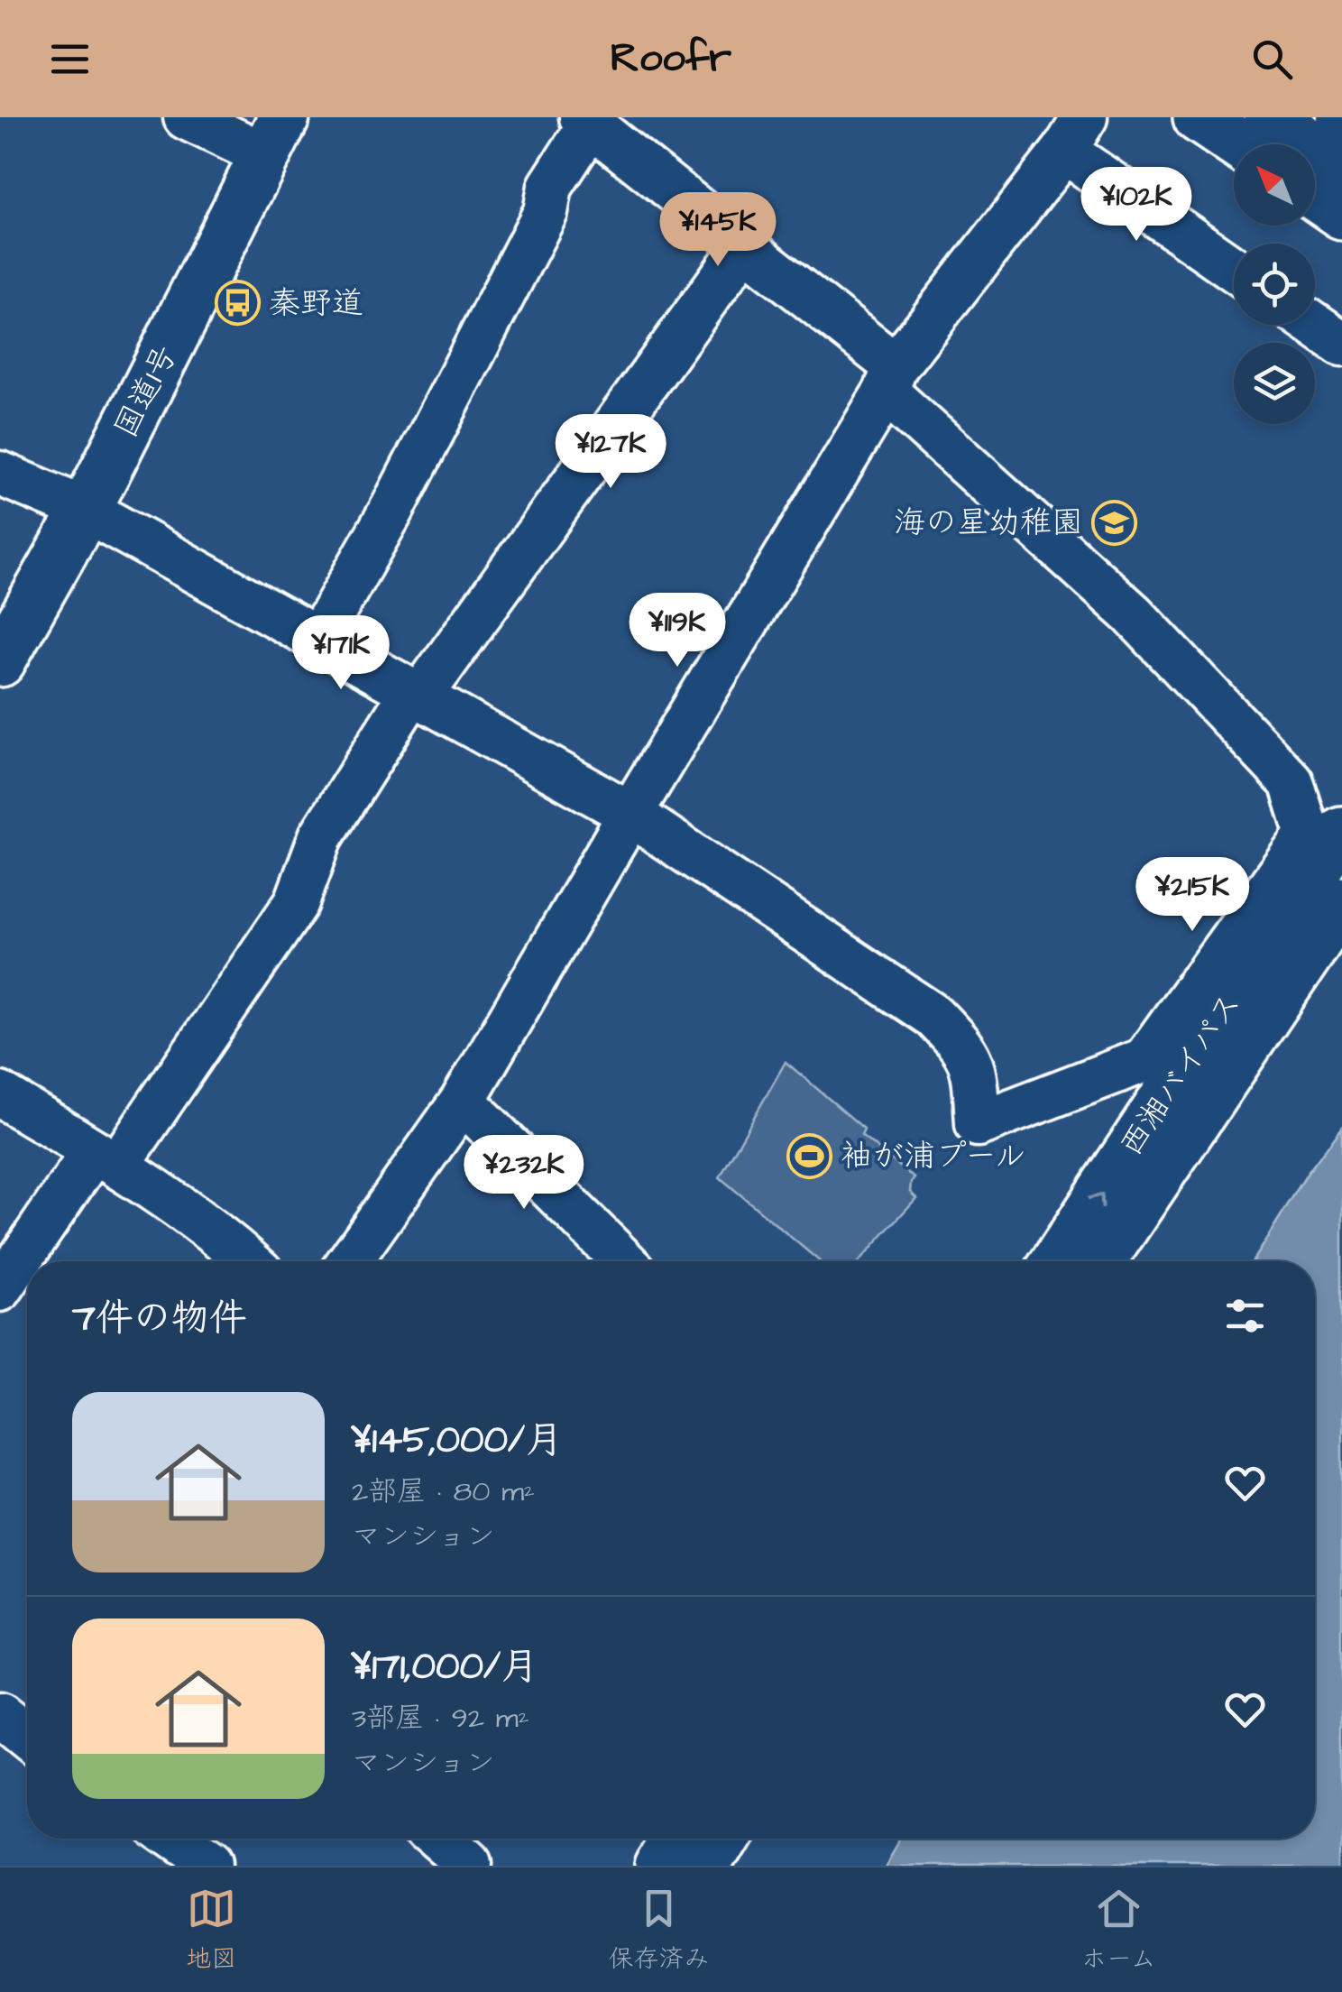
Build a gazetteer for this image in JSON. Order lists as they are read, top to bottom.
{
  "streets": {
    "highway": ["国道1号", "西湘バイパス"]
  },
  "places": {
    "bus stop": ["秦野道"],
    "school or university": ["海の星幼稚園"],
    "sports": ["袖が浦プール"]
  },
  "north": "top left",
  "page": {
    "header": "Roofr",
    "price": [
      "¥102K",
      "¥145K",
      "¥127K",
      "¥119K",
      "¥171K",
      "¥215K",
      "¥232K"
    ],
    "heading": "7件の物件",
    "list": [
      {
        "name": "¥145,000/月",
        "note": "2部屋 · 80 m² · マンション"
      },
      {
        "name": "¥171,000/月",
        "note": "3部屋 · 92 m² · マンション"
      }
    ],
    "tabs": ["地図", "保存済み", "ホーム"]
  }
}
